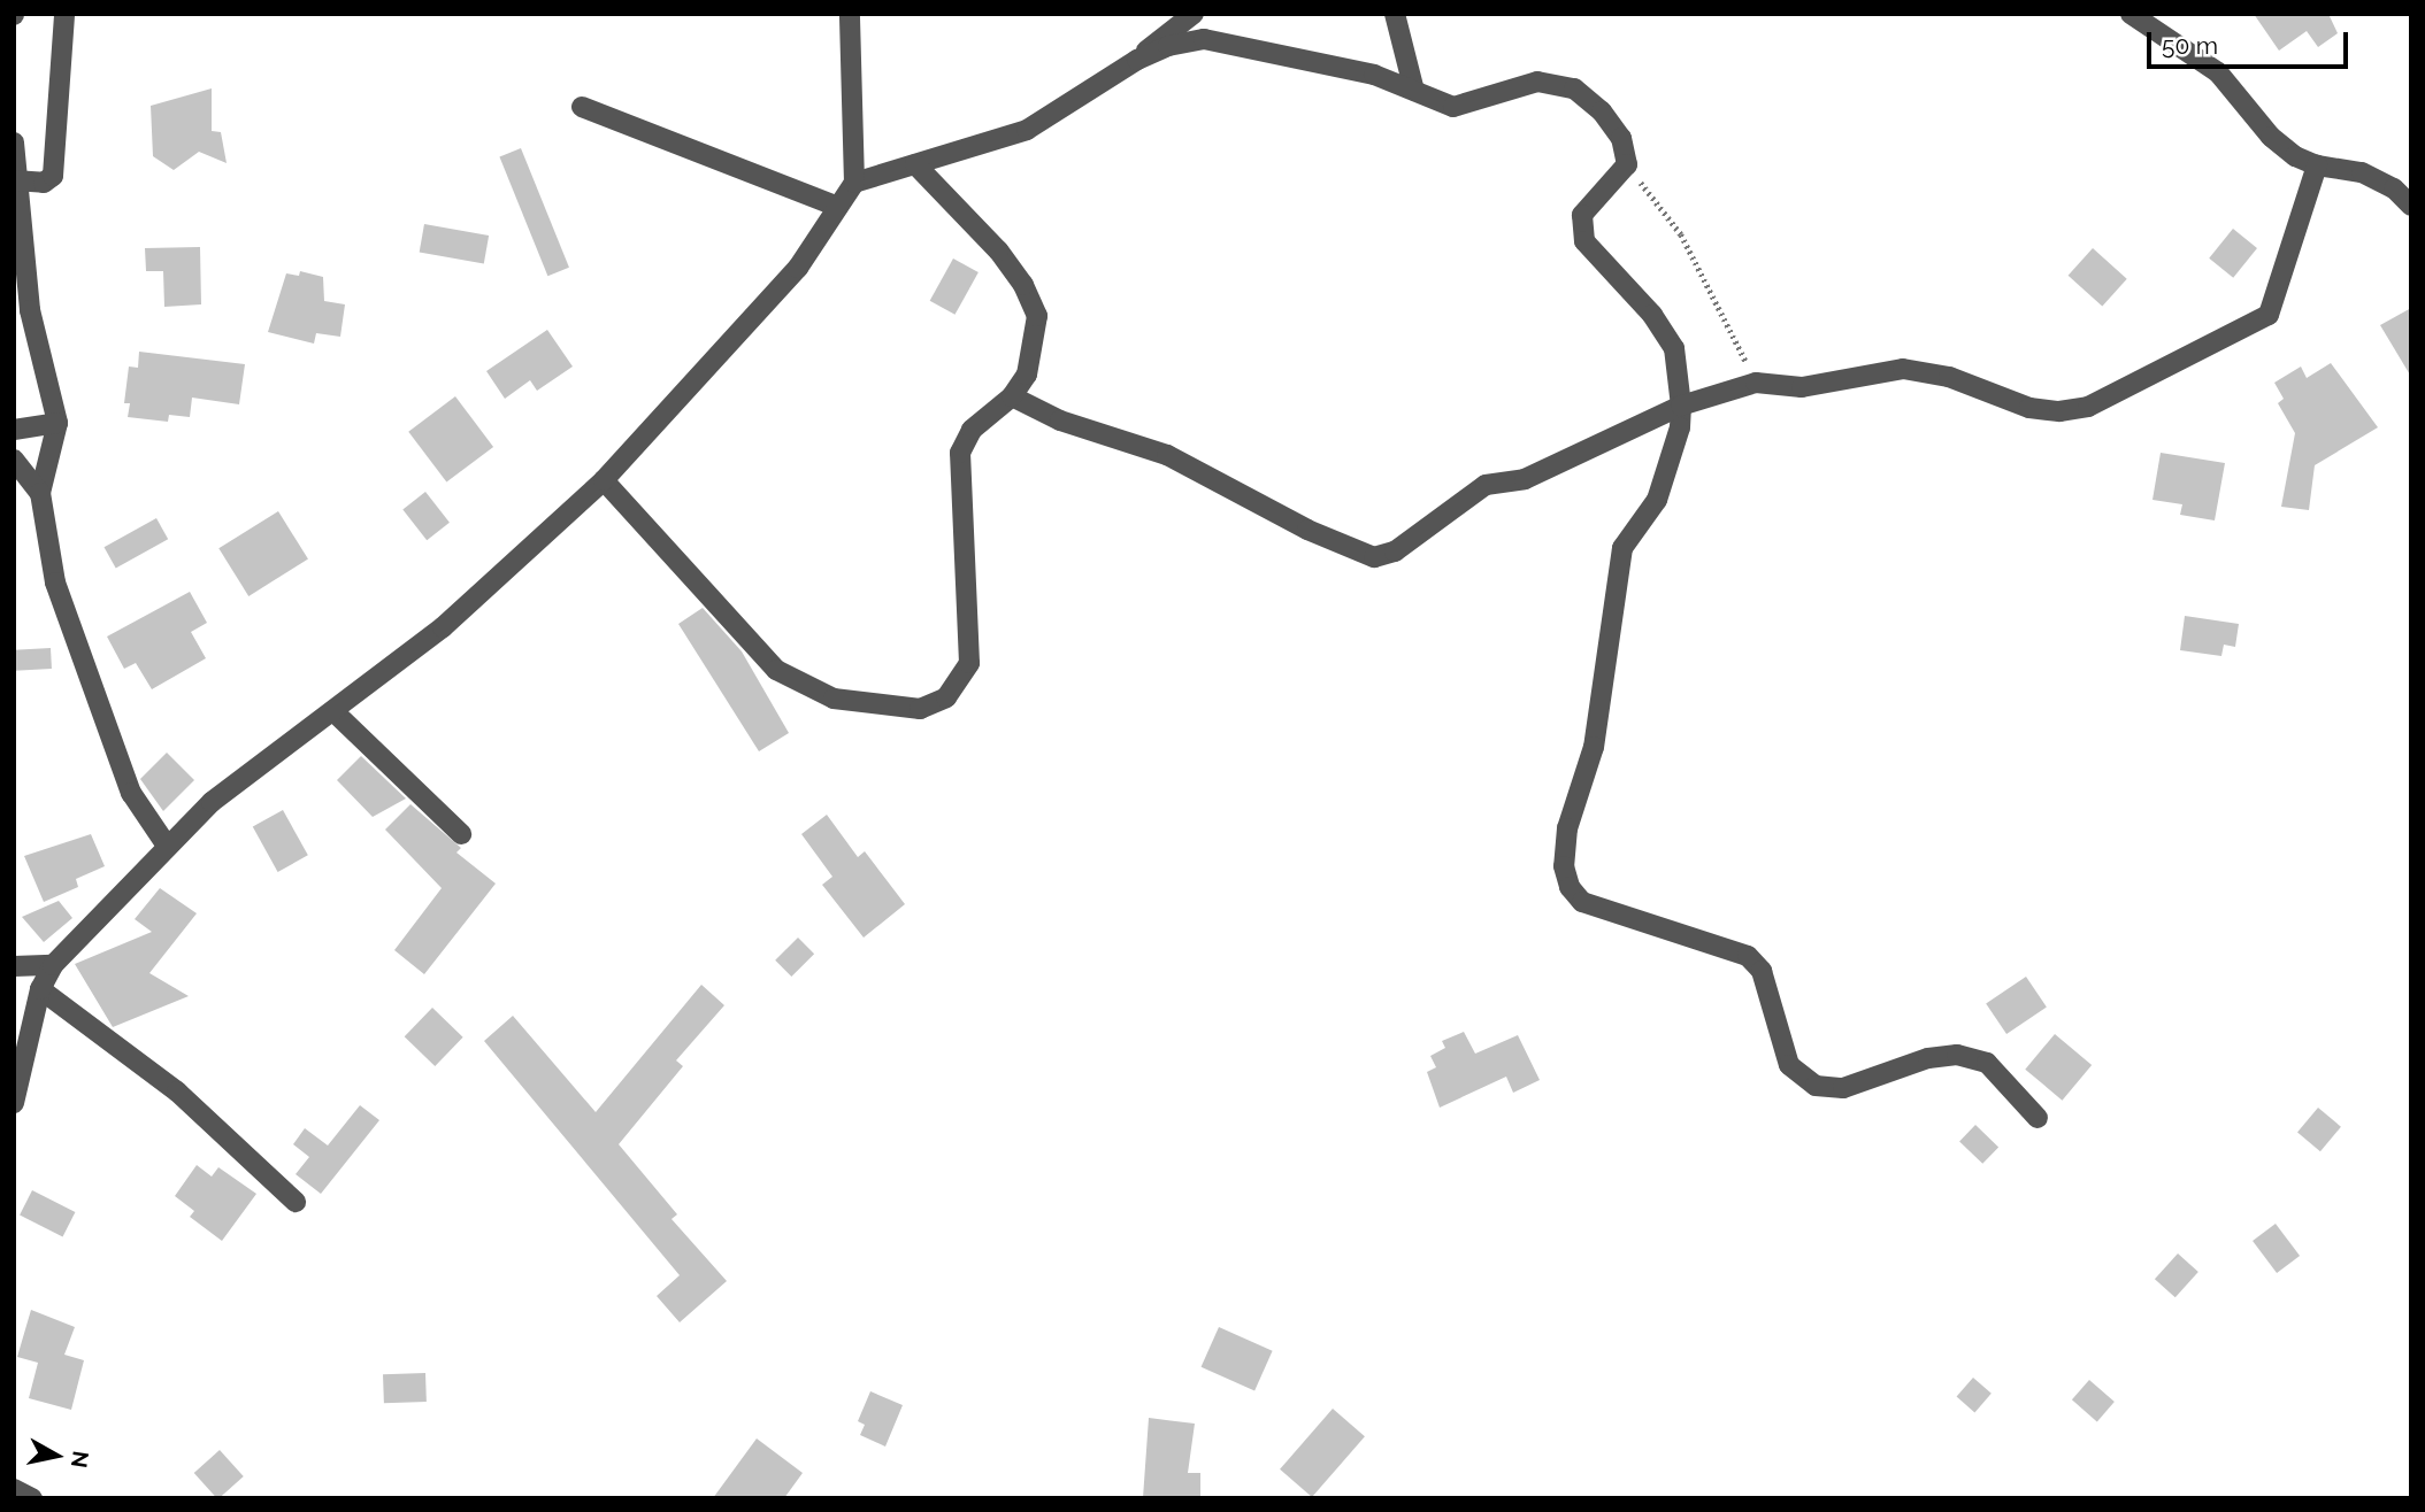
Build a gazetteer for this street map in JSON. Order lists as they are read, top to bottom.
{
  "scale_bar": "50 m",
  "north": "right"
}
